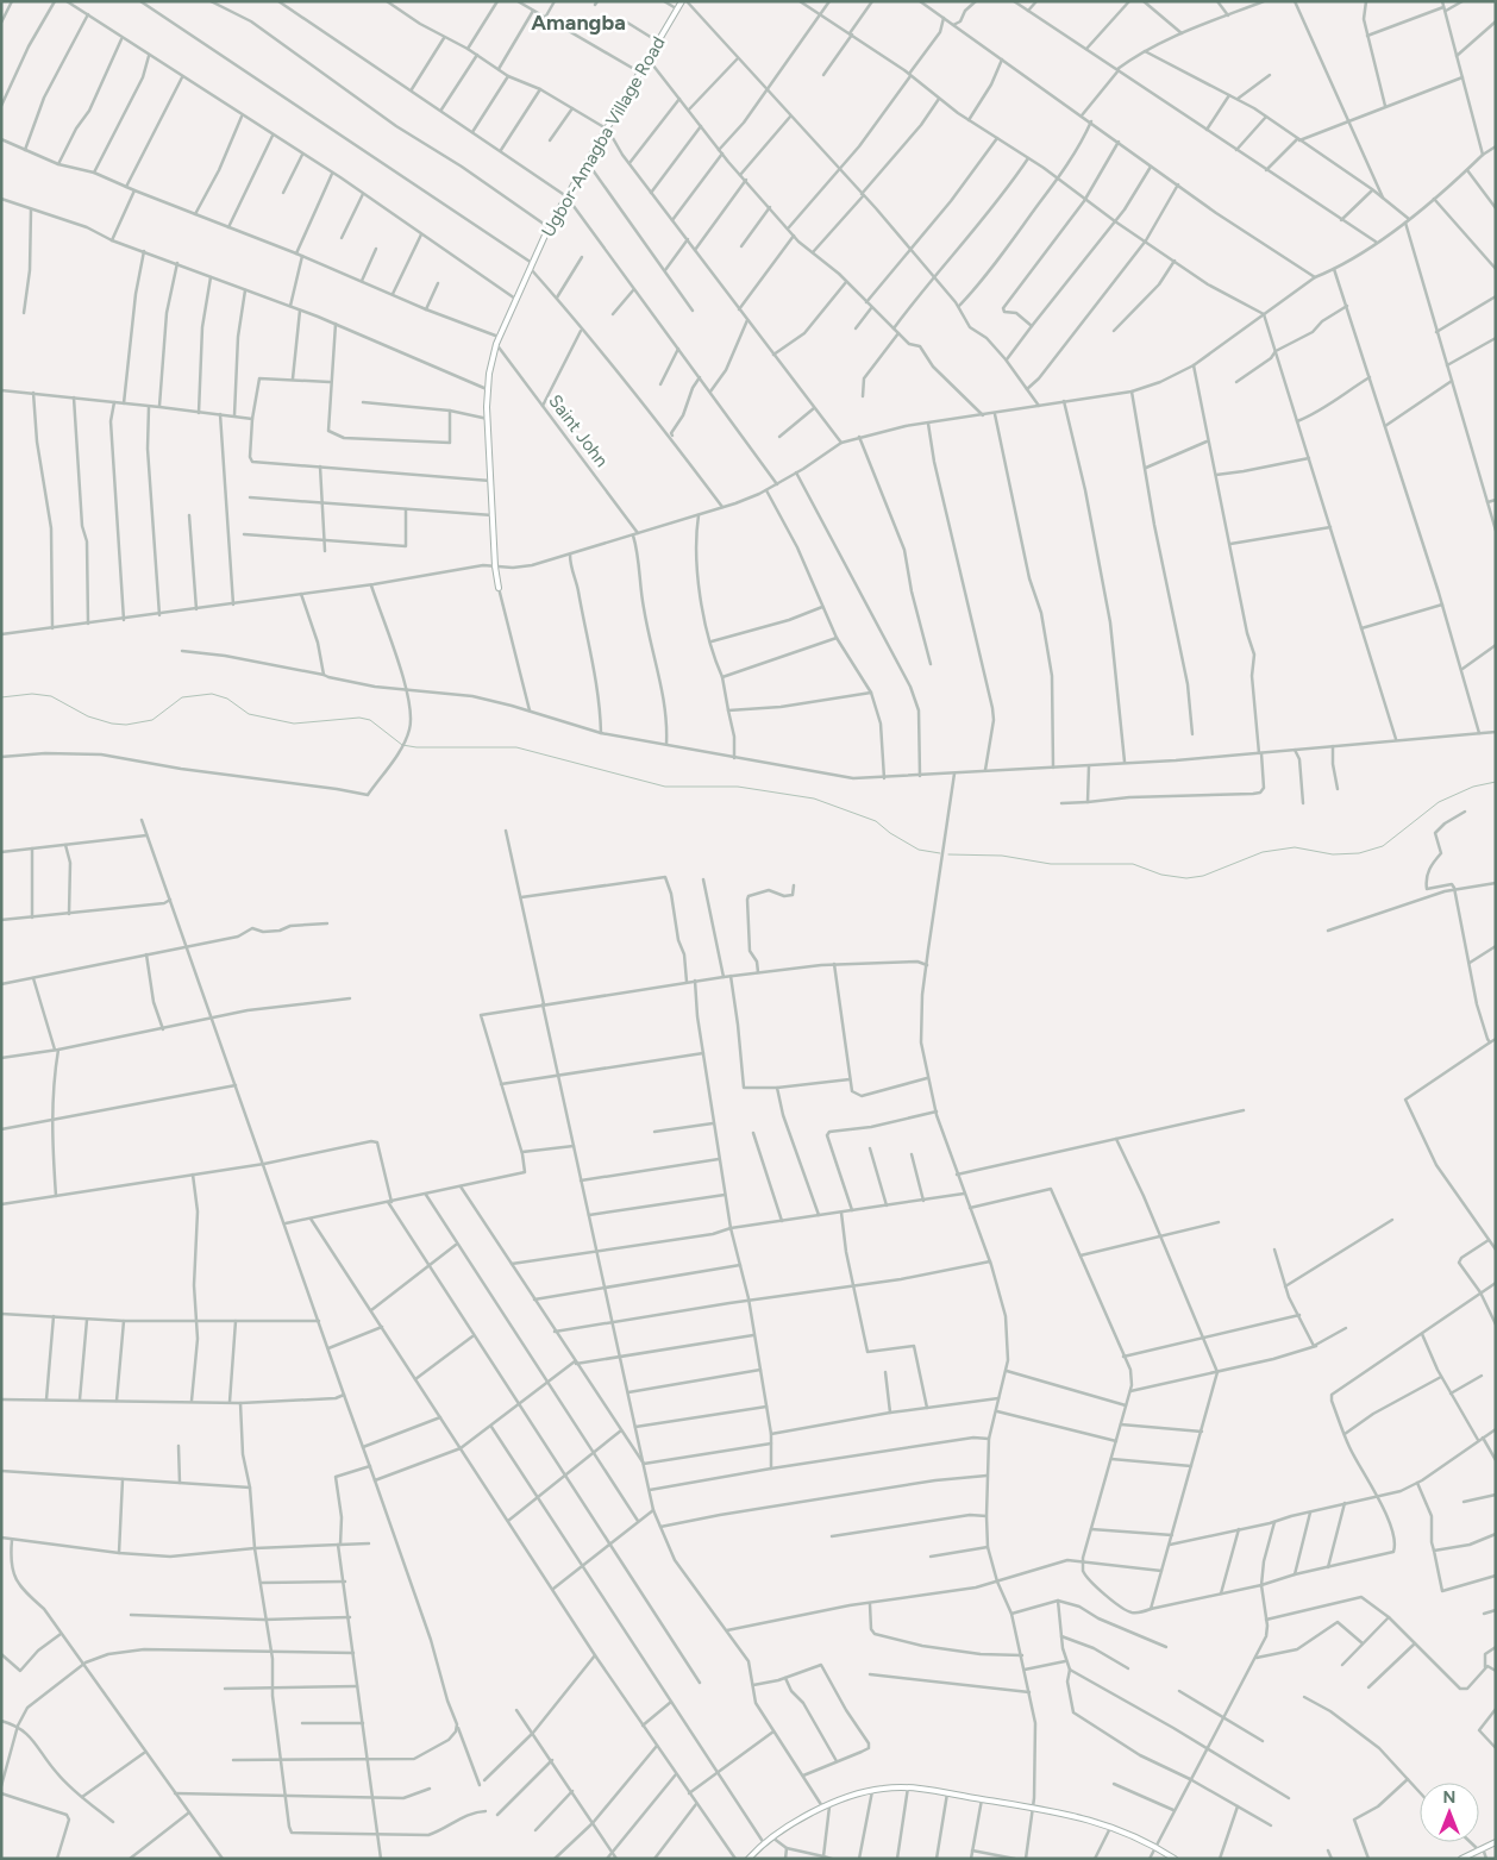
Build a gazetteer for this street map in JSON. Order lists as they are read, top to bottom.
{
  "streets": {
    "street": ["Ugbor-Amagba Village Road", "Saint John"]
  },
  "crossings": [
    ["Ugbor-Amagba Village Road", "Saint John"]
  ],
  "districts": ["Amangba"],
  "north": "top"
}
